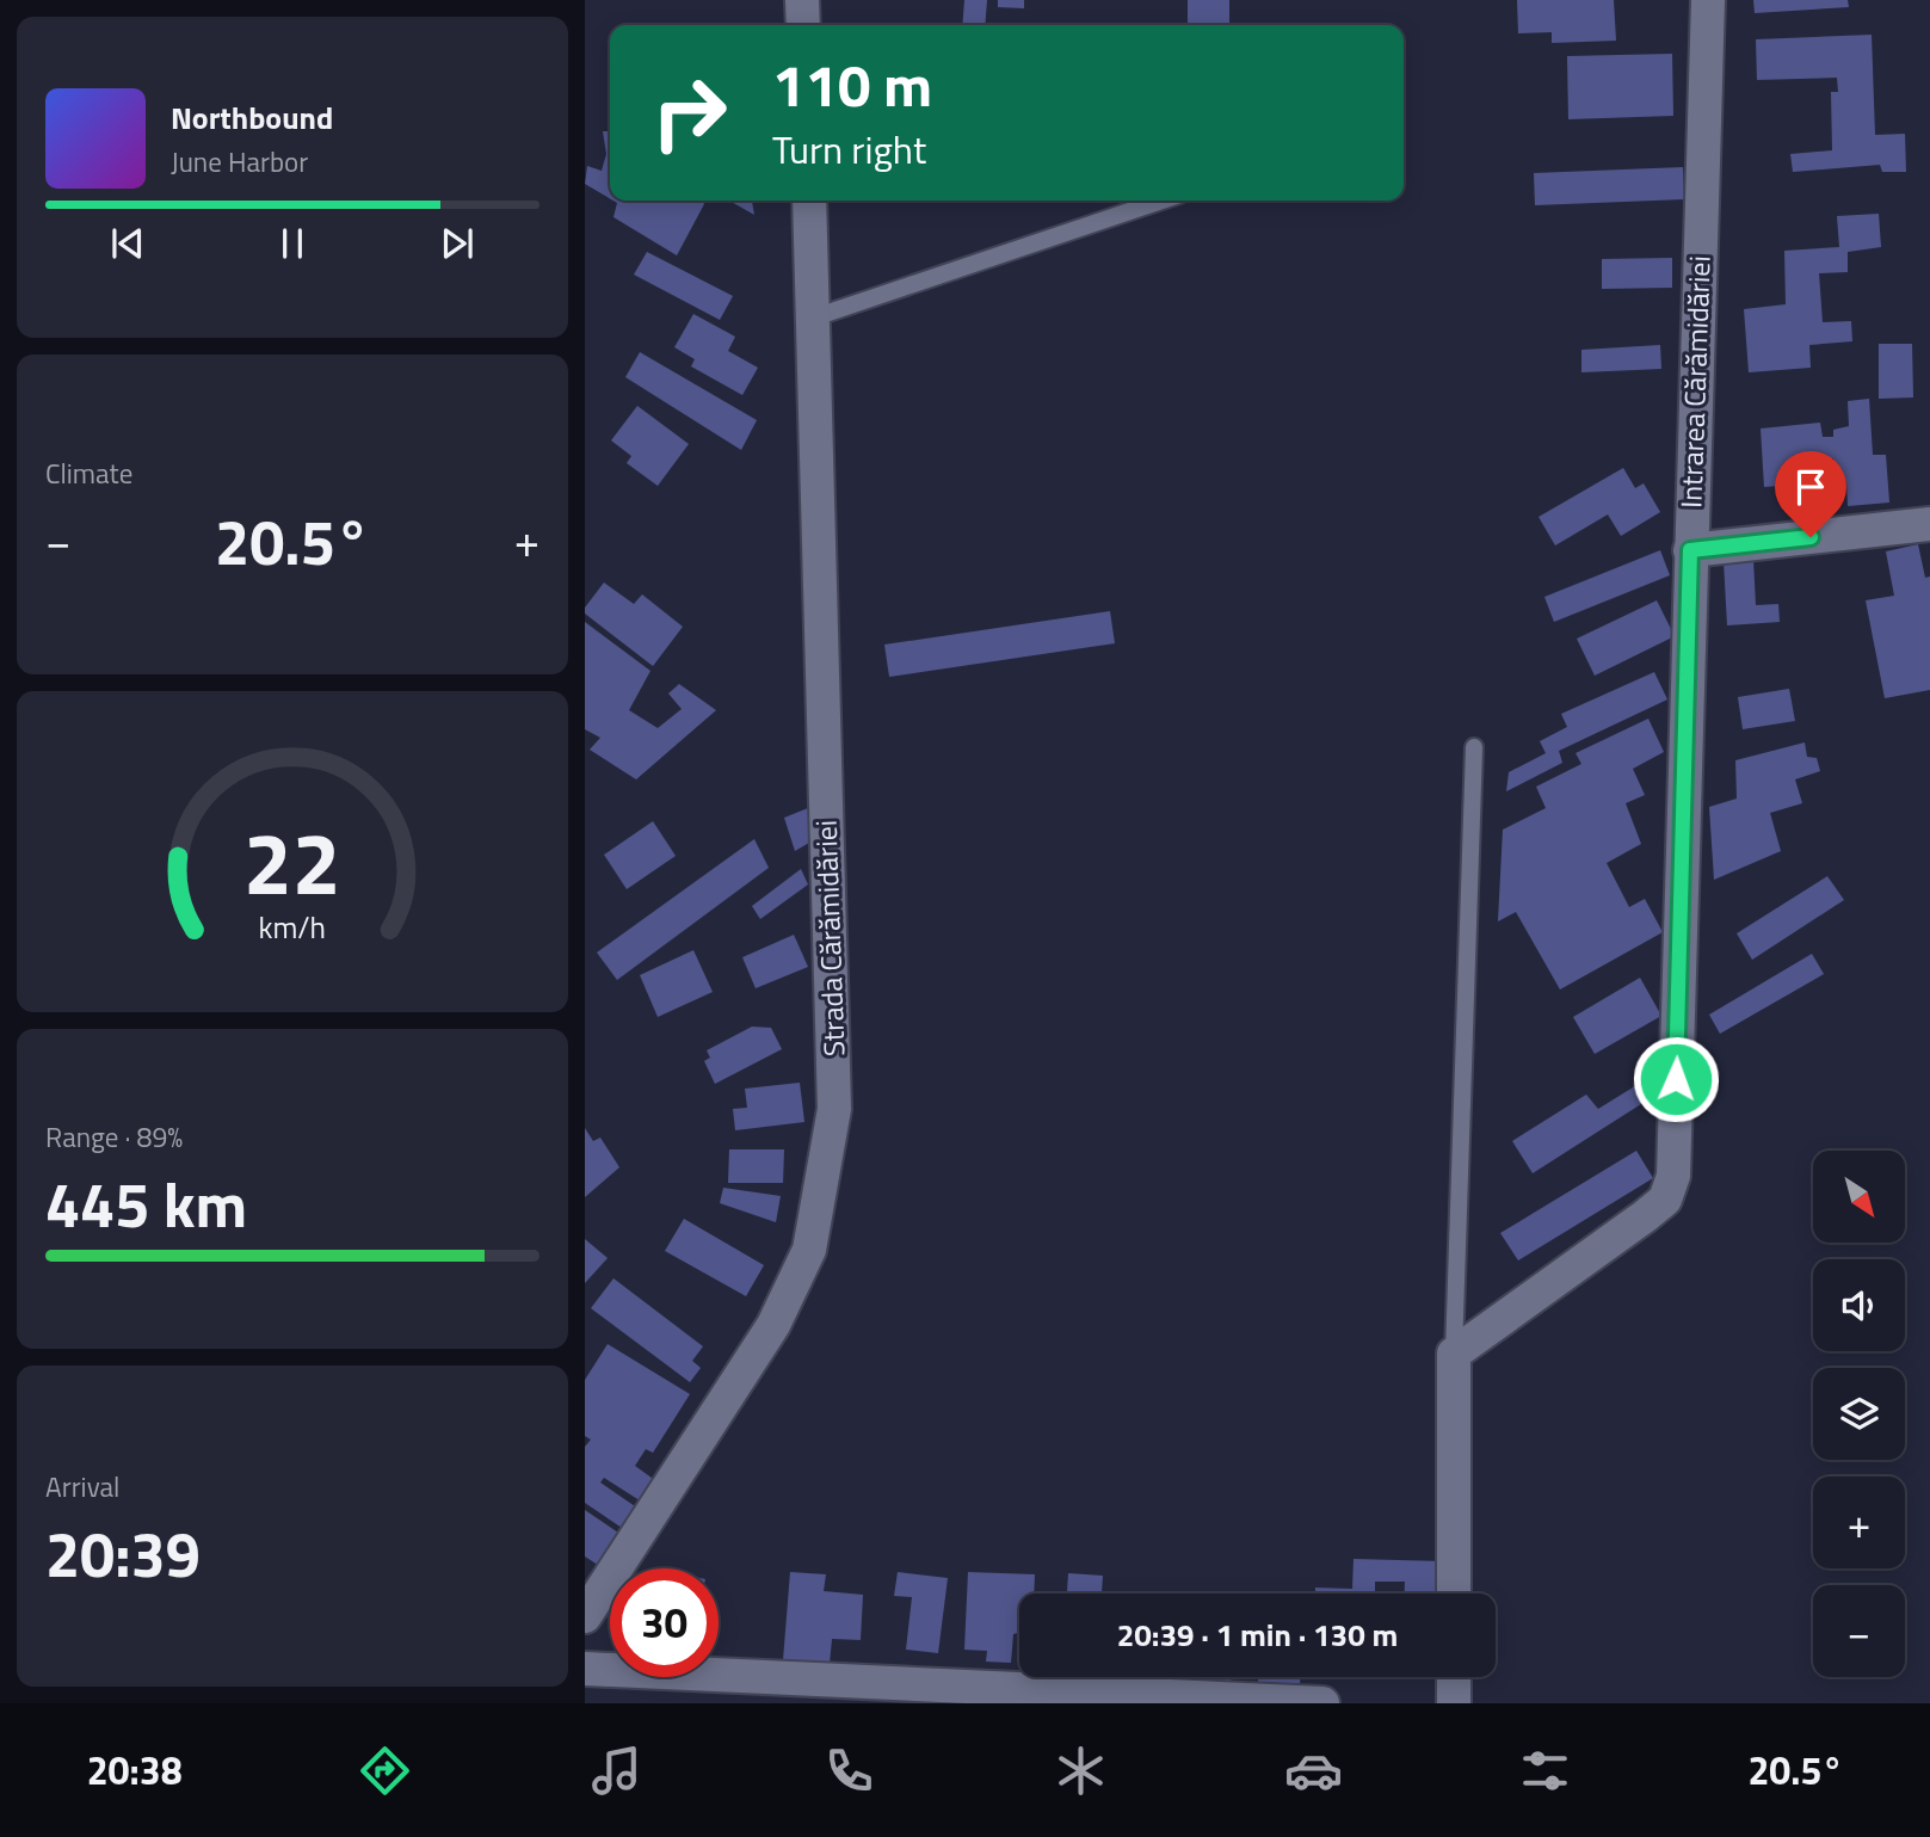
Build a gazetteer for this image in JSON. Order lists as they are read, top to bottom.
{
  "streets": {
    "street": ["Intrarea Cărămidăriei", "Strada Cărămidăriei"]
  },
  "north": "bottom right",
  "page": {
    "turn": ["110 m", "Turn right"],
    "song": ["Northbound", "June Harbor"],
    "tile": [
      "Climate",
      ["Range · 89%", "445 km"],
      ["Arrival", "20:39"]
    ],
    "heat": ["−", "20.5°", "+"],
    "map_buttons": ["+", "−"],
    "limit": "30",
    "trip": "20:39 · 1 min · 130 m",
    "tabs": ["20:38", "20.5°"],
    "gauge": ["22", "km/h"]
  }
}
